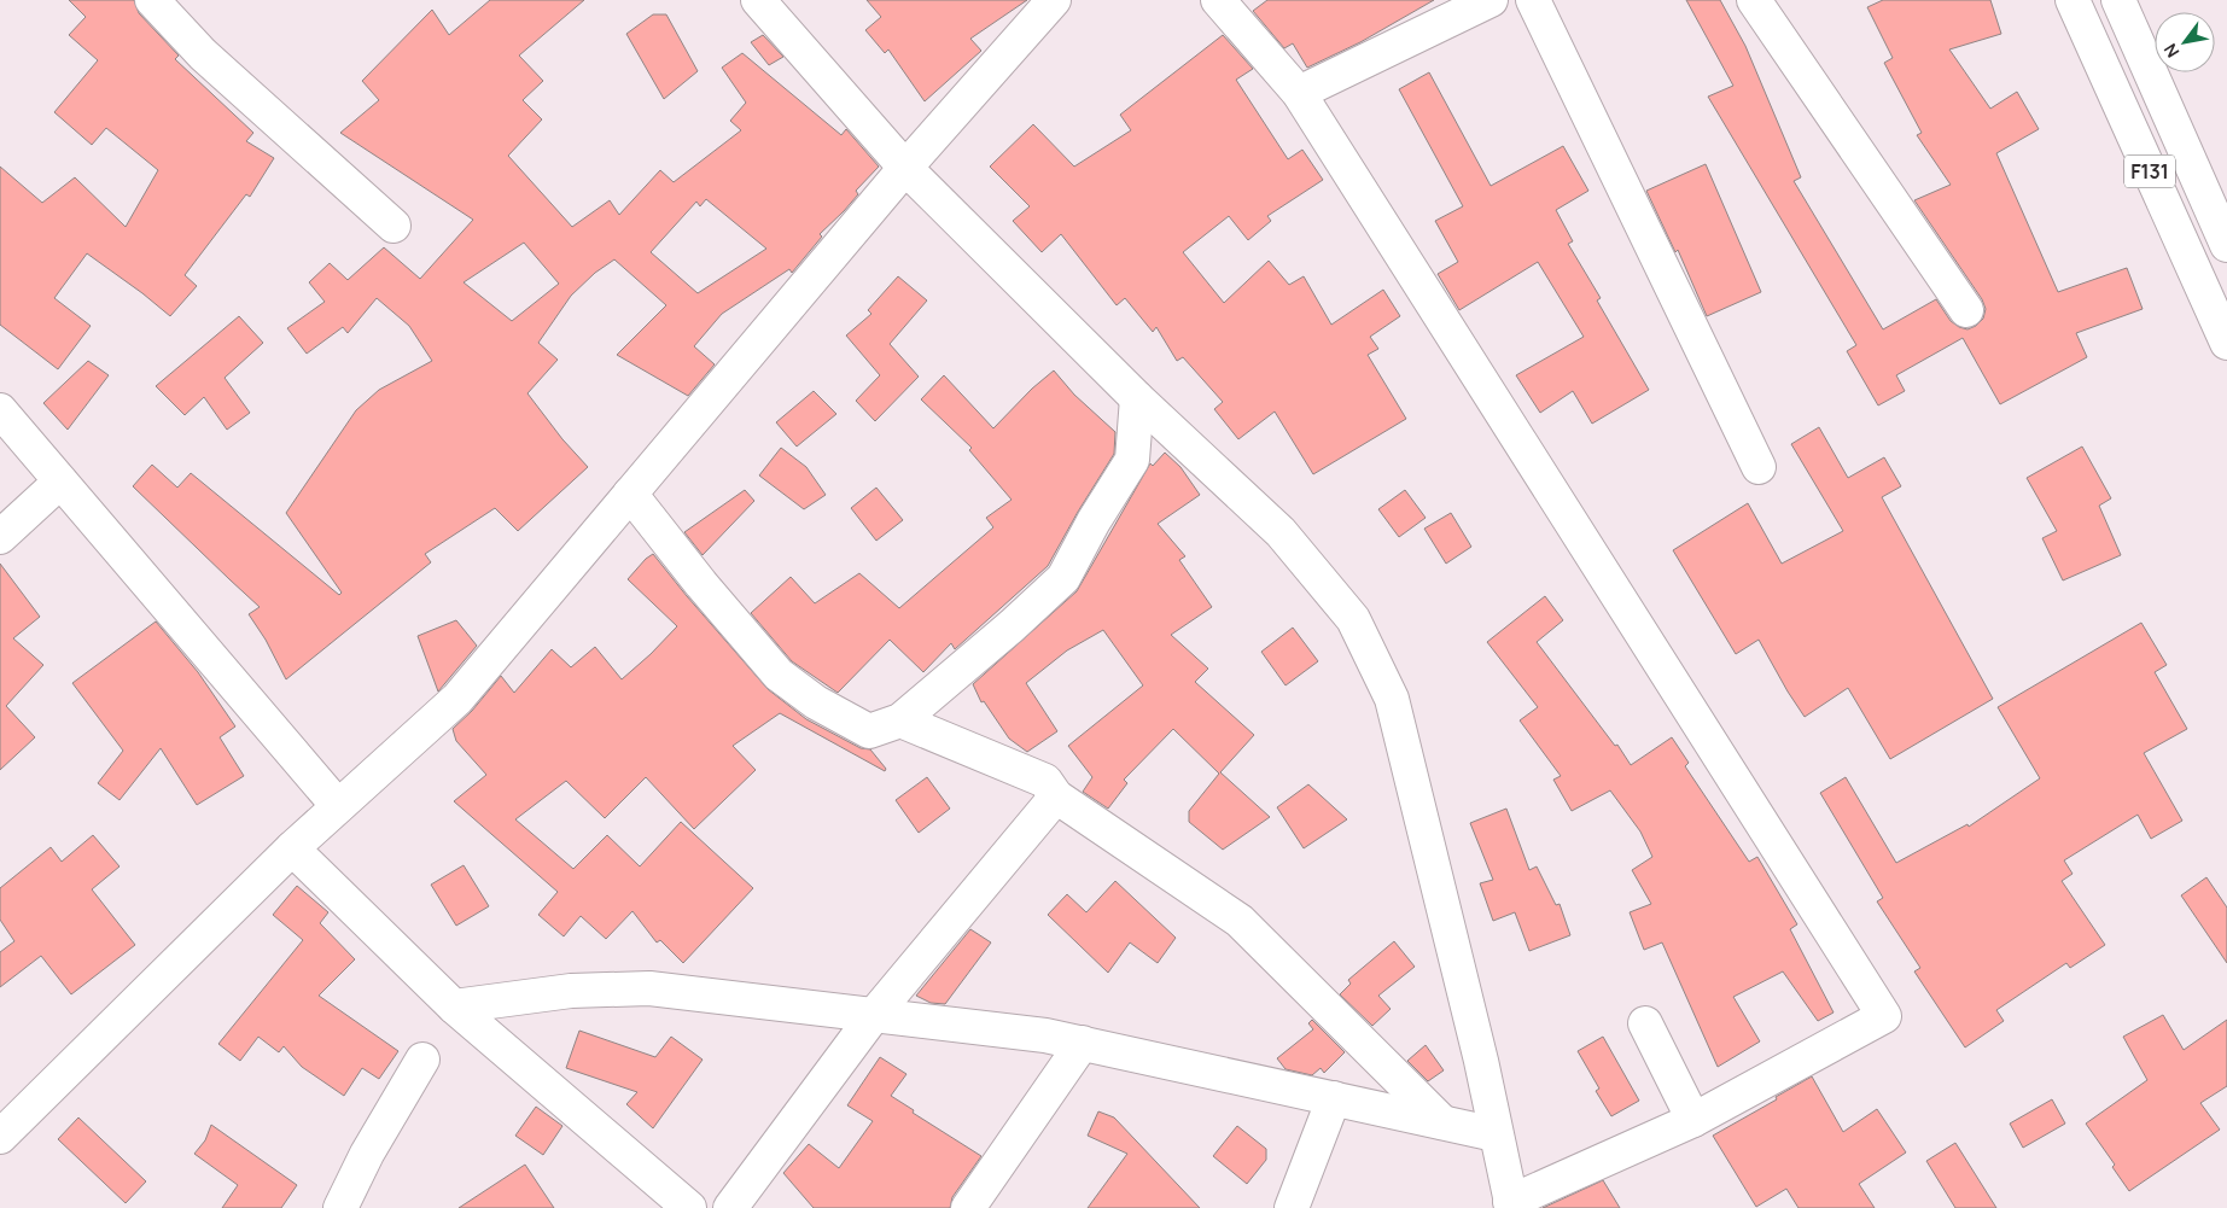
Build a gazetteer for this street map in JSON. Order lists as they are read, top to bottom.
{
  "streets": {
    "street": ["F131"]
  },
  "north": "bottom left"
}
